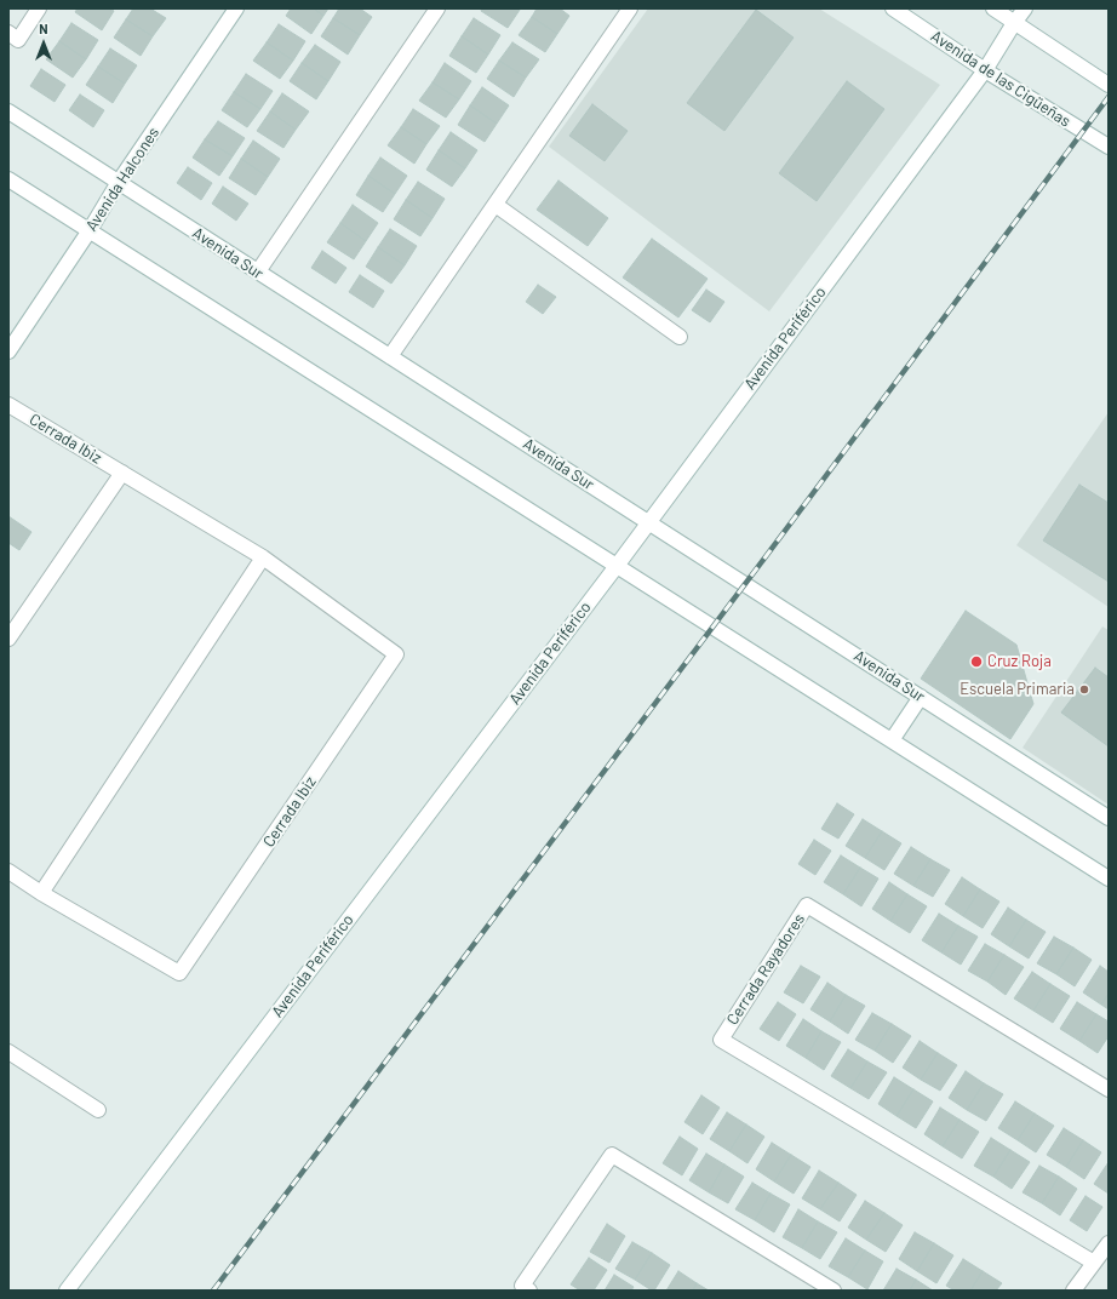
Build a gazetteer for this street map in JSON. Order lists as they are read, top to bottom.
{
  "streets": {
    "street": [
      "Avenida de las Cigüeñas",
      "Avenida Halcones",
      "Avenida Sur",
      "Avenida Periférico",
      "Cerrada Ibiz",
      "Cerrada Rayadores"
    ]
  },
  "crossings": [
    ["Avenida de las Cigüeñas", "Avenida Periférico"],
    ["Avenida Halcones", "Avenida Sur"],
    ["Avenida Sur", "Avenida Periférico"]
  ],
  "places": ["Cruz Roja", "Escuela Primaria"],
  "north": "top"
}
